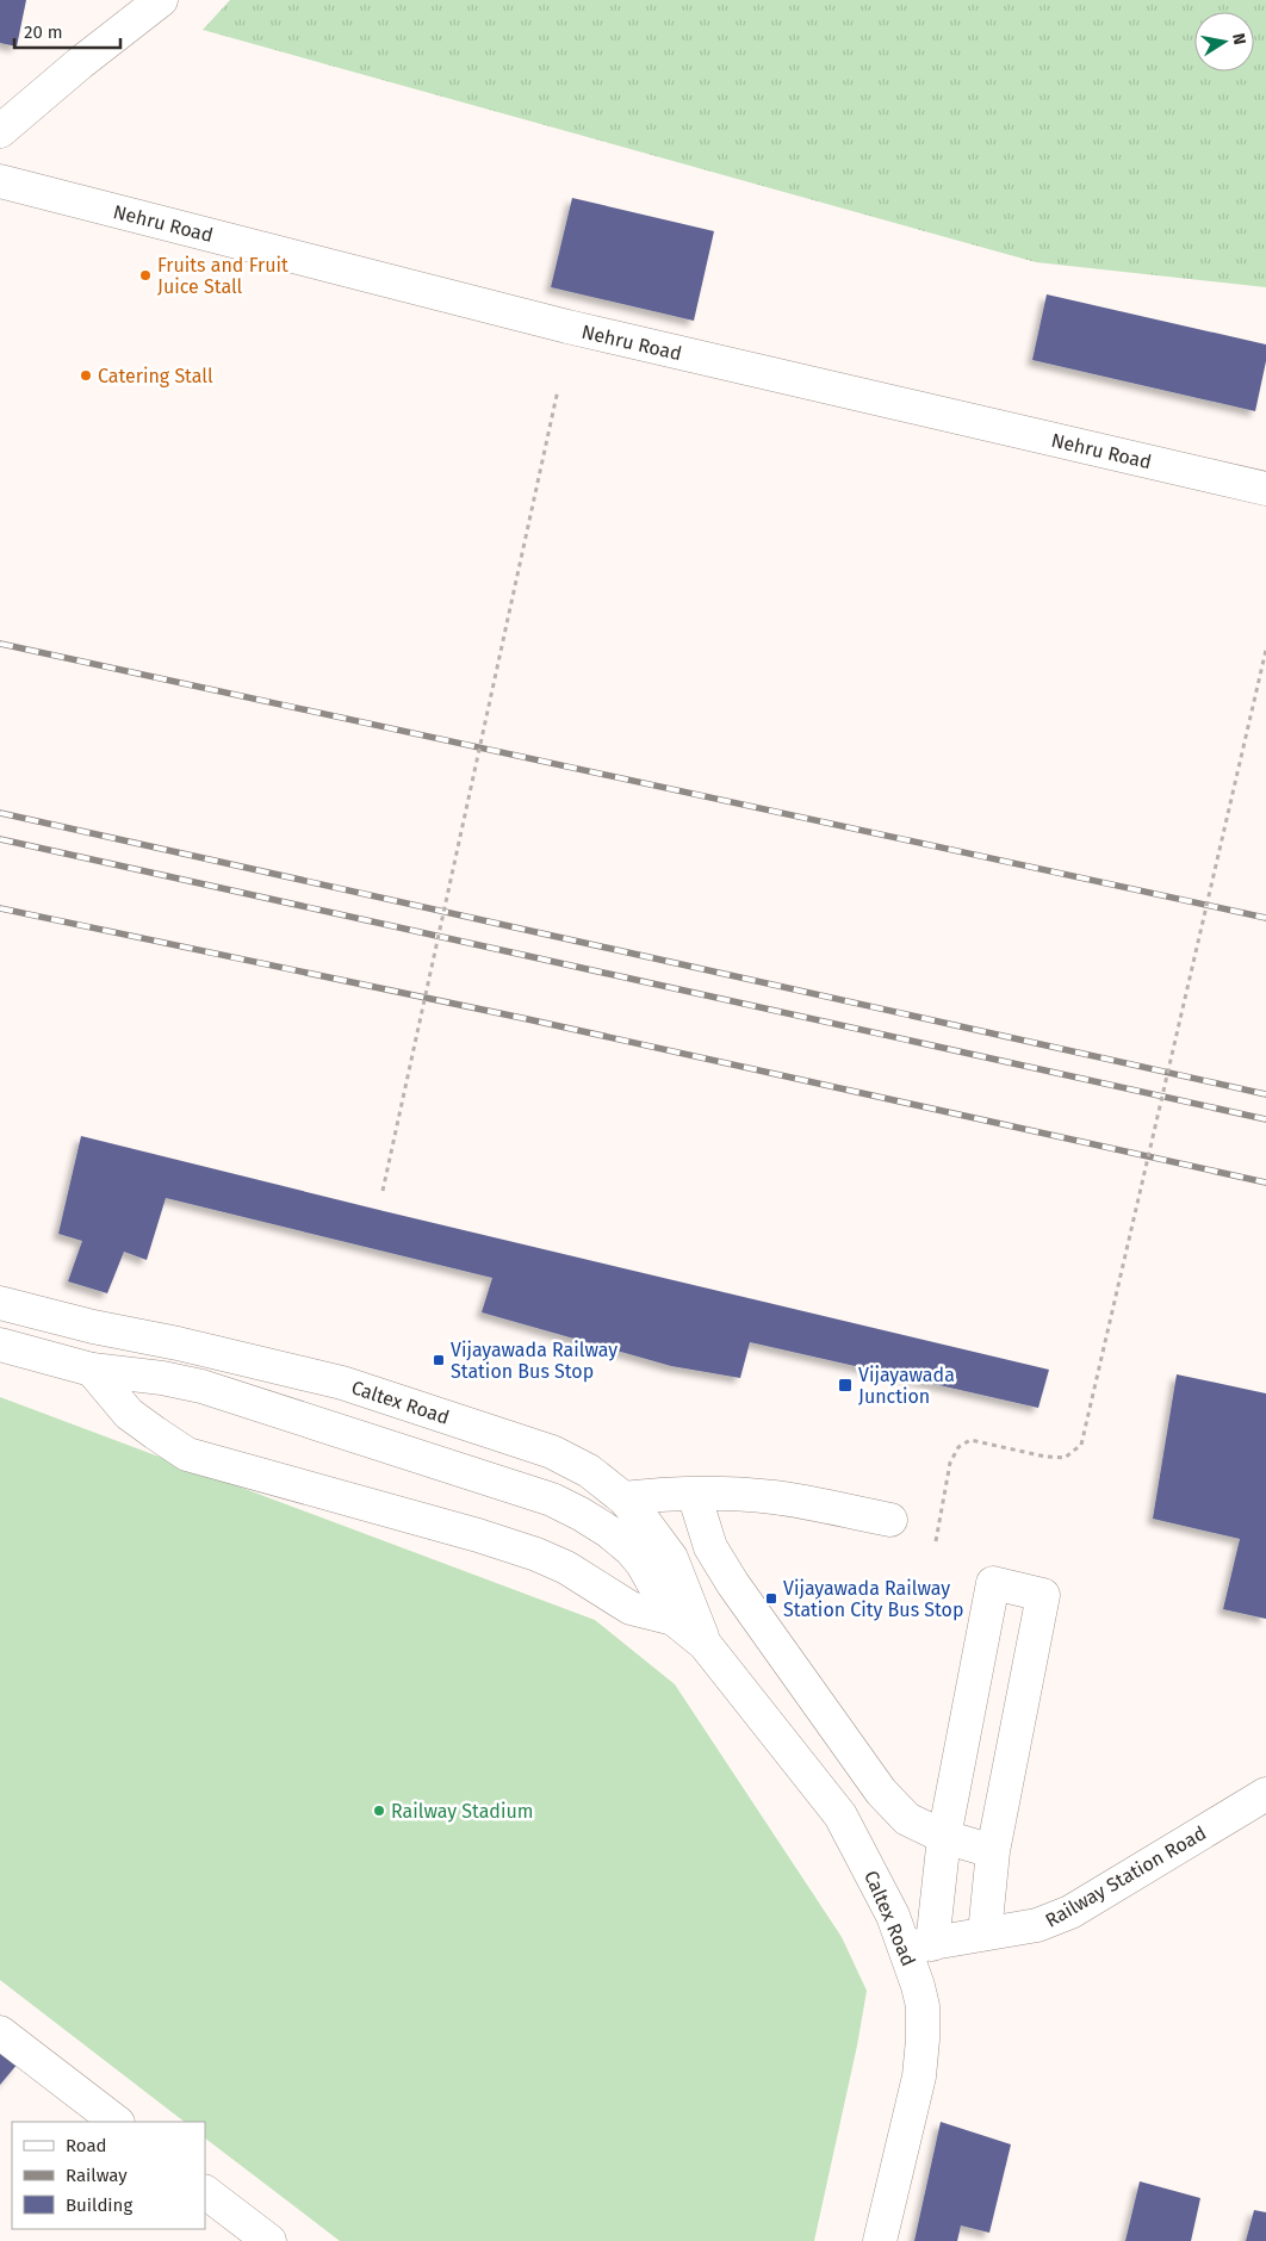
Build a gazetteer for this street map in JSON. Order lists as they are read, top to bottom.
{
  "streets": {
    "main road": ["Nehru Road", "Caltex Road", "Railway Station Road"]
  },
  "crossings": [
    ["Caltex Road", "Railway Station Road"]
  ],
  "places": {
    "other": ["Fruits and Fruit Juice Stall", "Catering Stall", "Railway Stadium"],
    "transit": ["Vijayawada Railway Station Bus Stop", "Vijayawada Junction", "Vijayawada Railway Station City Bus Stop"]
  },
  "legend": ["Road", "Railway", "Building"],
  "scale_bar": "20 m",
  "north": "right"
}
